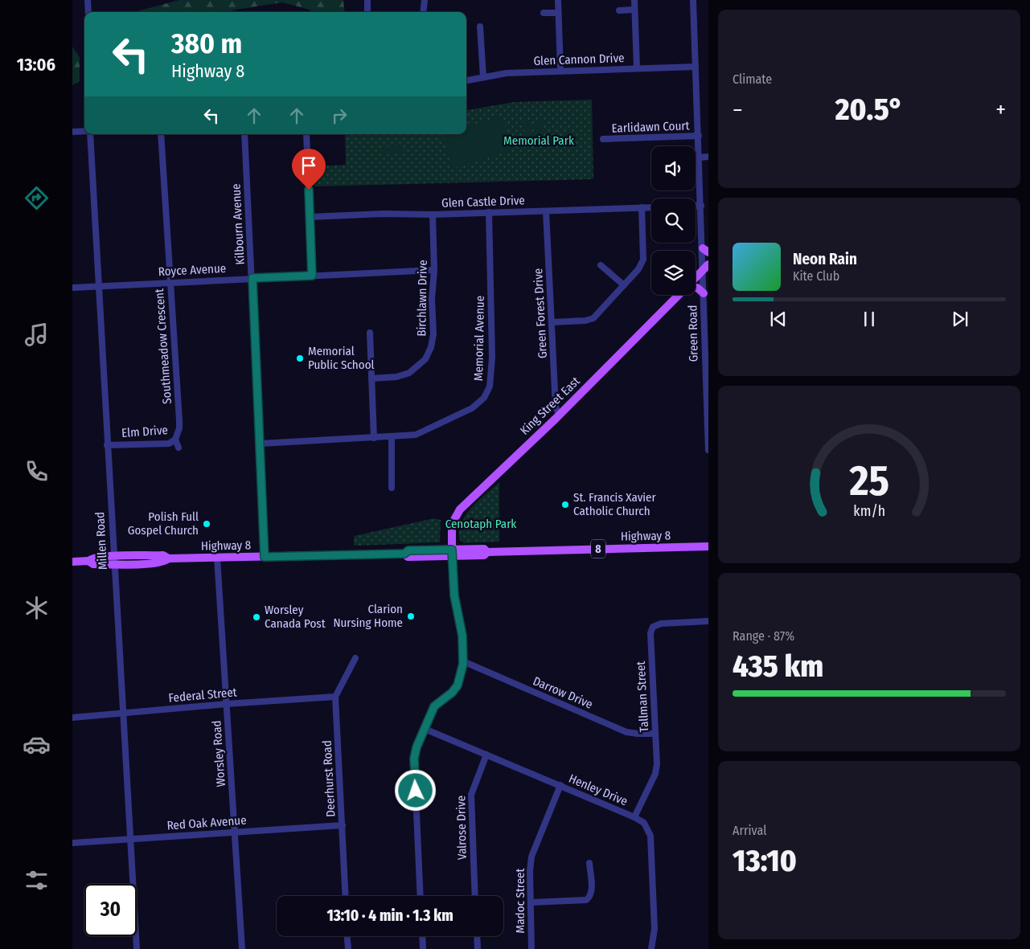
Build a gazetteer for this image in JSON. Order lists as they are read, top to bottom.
{
  "streets": {
    "main road": ["King Street East", "Highway 8", "8"],
    "street": [
      "Glen Cannon Drive",
      "Earlidawn Court",
      "Glen Castle Drive",
      "Kilbourn Avenue",
      "Royce Avenue",
      "Birchlawn Drive",
      "Green Forest Drive",
      "Green Road",
      "Memorial Avenue",
      "Southmeadow Crescent",
      "Elm Drive",
      "Millen Road",
      "Darrow Drive",
      "Federal Street",
      "Tallman Street",
      "Worsley Road",
      "Deerhurst Road",
      "Henley Drive",
      "Red Oak Avenue",
      "Valrose Drive",
      "Madoc Street"
    ]
  },
  "crossings": [
    ["Glen Cannon Drive", "Green Road"],
    ["Earlidawn Court", "Green Road"],
    ["Glen Castle Drive", "Birchlawn Drive"],
    ["Glen Castle Drive", "Green Forest Drive"],
    ["Glen Castle Drive", "Memorial Avenue"],
    ["Kilbourn Avenue", "Royce Avenue"],
    ["Kilbourn Avenue", "Memorial Avenue"],
    ["Kilbourn Avenue", "Highway 8"],
    ["Royce Avenue", "Birchlawn Drive"],
    ["Royce Avenue", "Southmeadow Crescent"],
    ["Royce Avenue", "Millen Road"],
    ["Green Forest Drive", "King Street East"],
    ["Southmeadow Crescent", "Elm Drive"],
    ["King Street East", "Highway 8"],
    ["Elm Drive", "Millen Road"],
    ["Highway 8", "Millen Road"],
    ["Highway 8", "Worsley Road"],
    ["Millen Road", "Federal Street"],
    ["Millen Road", "Red Oak Avenue"],
    ["Darrow Drive", "Tallman Street"],
    ["Federal Street", "Worsley Road"],
    ["Federal Street", "Deerhurst Road"],
    ["Tallman Street", "Henley Drive"],
    ["Worsley Road", "Red Oak Avenue"],
    ["Deerhurst Road", "Red Oak Avenue"],
    ["Henley Drive", "Valrose Drive"],
    ["Henley Drive", "Madoc Street"]
  ],
  "parks": ["Memorial Park", "Cenotaph Park"],
  "places": [
    "Memorial Public School",
    "St. Francis Xavier Catholic Church",
    "Polish Full Gospel Church",
    "Clarion Nursing Home",
    "Worsley Canada Post"
  ],
  "page": {
    "tabs": "13:06",
    "tile": [
      "Climate",
      ["Range · 87%", "435 km"],
      ["Arrival", "13:10"]
    ],
    "turn": ["380 m", "Highway 8"],
    "heat": ["−", "20.5°", "+"],
    "song": ["Neon Rain", "Kite Club"],
    "limit": "30",
    "trip": "13:10 · 4 min · 1.3 km",
    "gauge": ["25", "km/h"]
  }
}
